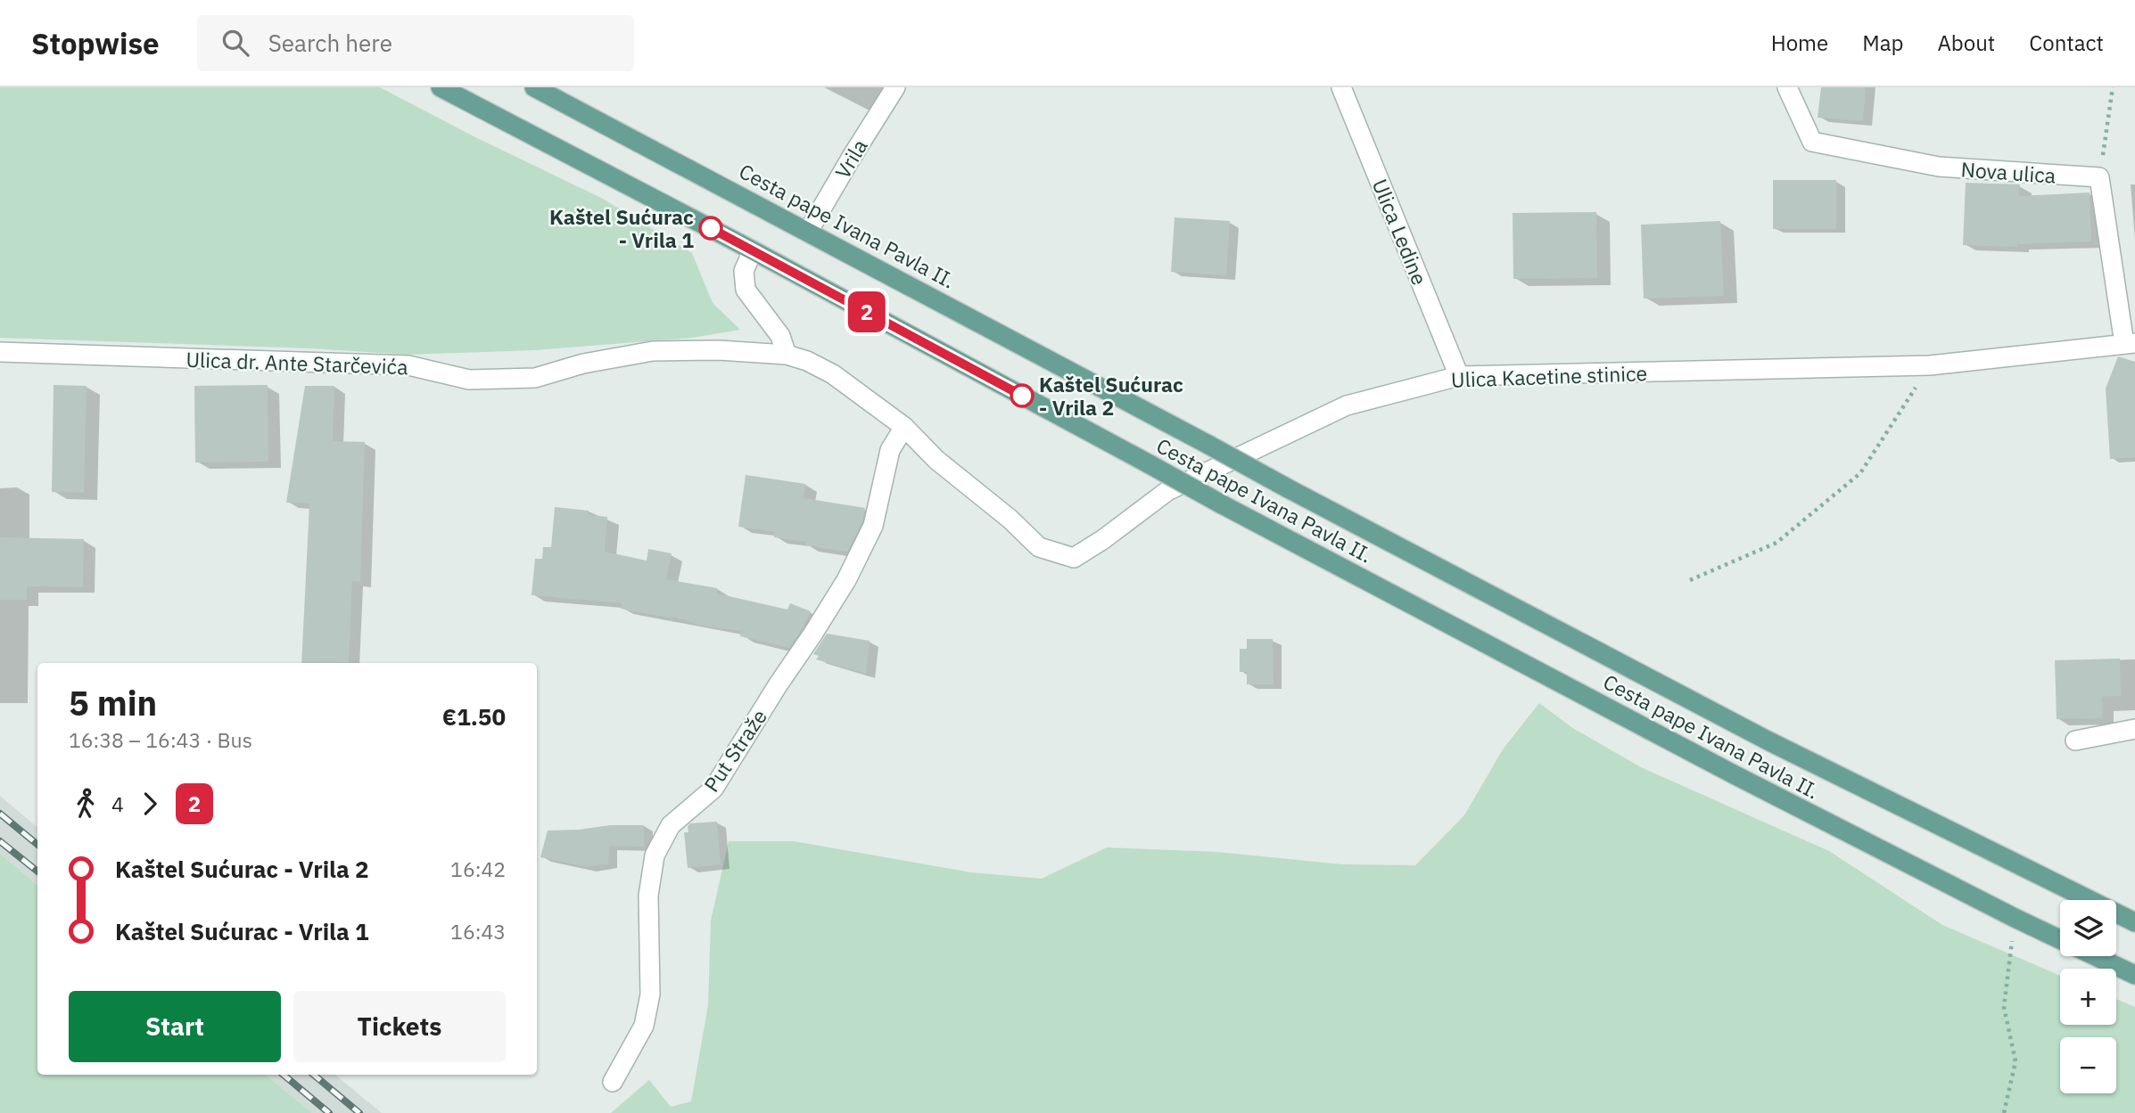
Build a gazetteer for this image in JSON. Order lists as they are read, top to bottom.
{
  "streets": {
    "main road": ["Cesta pape Ivana Pavla II."],
    "street": [
      "Vrila",
      "Nova ulica",
      "Ulica Ledine",
      "Ulica dr. Ante Starčevića",
      "Ulica Kacetine stinice",
      "Put Straže"
    ]
  },
  "crossings": [
    ["Vrila", "Cesta pape Ivana Pavla II."],
    ["Ulica Ledine", "Ulica Kacetine stinice"],
    ["Ulica dr. Ante Starčevića", "Ulica Kacetine stinice"],
    ["Ulica dr. Ante Starčevića", "Put Straže"],
    ["Ulica Kacetine stinice", "Put Straže"]
  ],
  "places": ["Kaštel Sućurac - Vrila 1", "Kaštel Sućurac - Vrila 2"],
  "lines": ["bus line 2"],
  "page": {
    "header": "Stopwise",
    "search": "Search here",
    "nav": [
      "Home",
      "Map",
      "About",
      "Contact"
    ],
    "on_map": "2",
    "heading": ["5 min", "16:38 – 16:43 · Bus", "€1.50"],
    "legs": ["4", "2"],
    "list": [
      {
        "name": "Kaštel Sućurac - Vrila 2",
        "value": "16:42"
      },
      {
        "name": "Kaštel Sućurac - Vrila 1",
        "value": "16:43"
      }
    ],
    "map_buttons": ["+", "−"],
    "buttons": ["Start", "Tickets"]
  }
}
